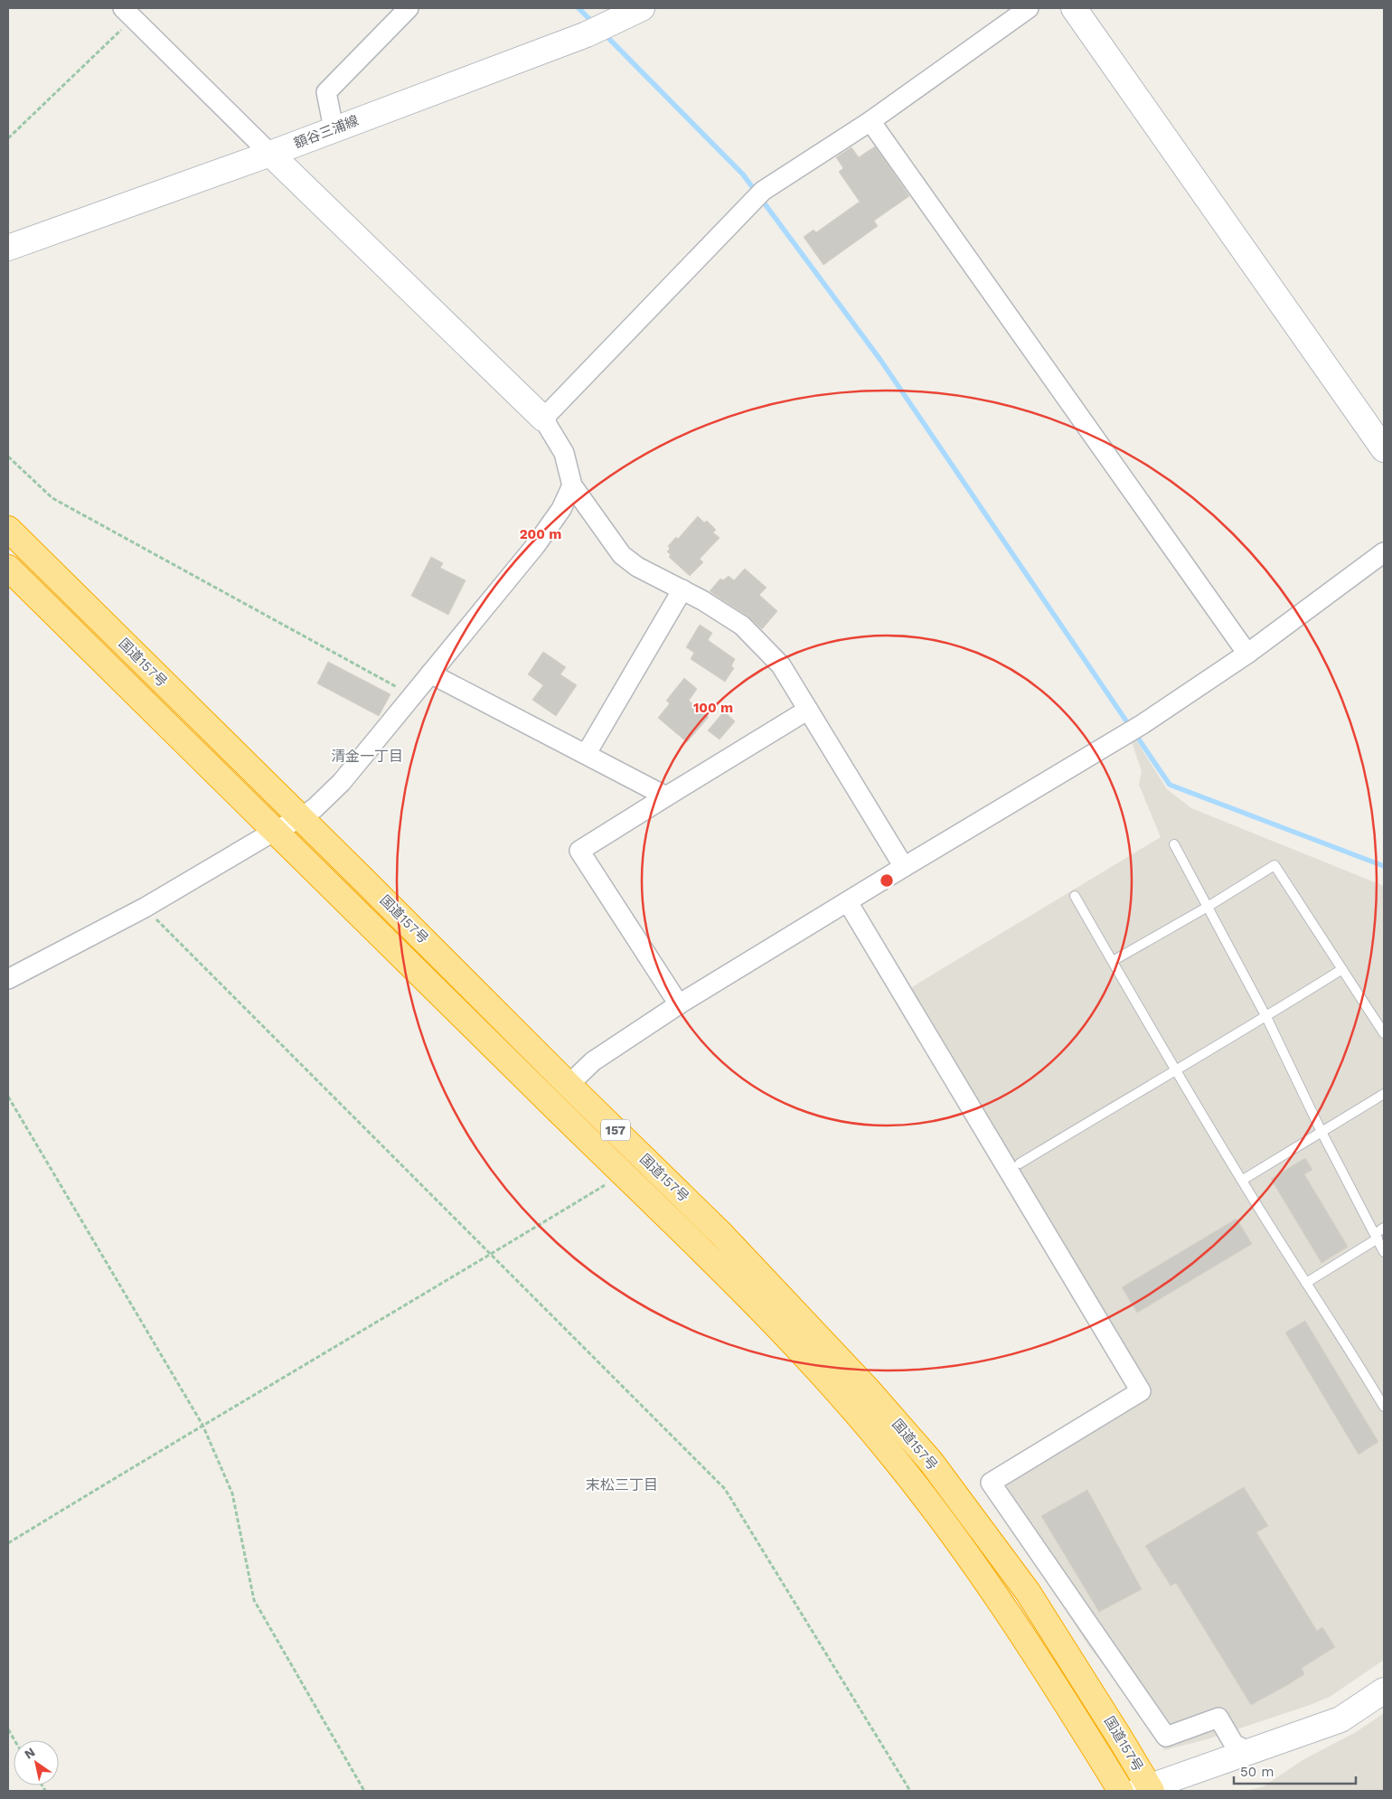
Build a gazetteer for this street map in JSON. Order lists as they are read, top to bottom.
{
  "streets": {
    "highway": ["国道157号", "157"],
    "street": ["額谷三浦線"]
  },
  "districts": ["清金一丁目", "末松三丁目"],
  "scale_bar": "50 m",
  "north": "top left",
  "rings": ["200 m", "100 m"]
}
